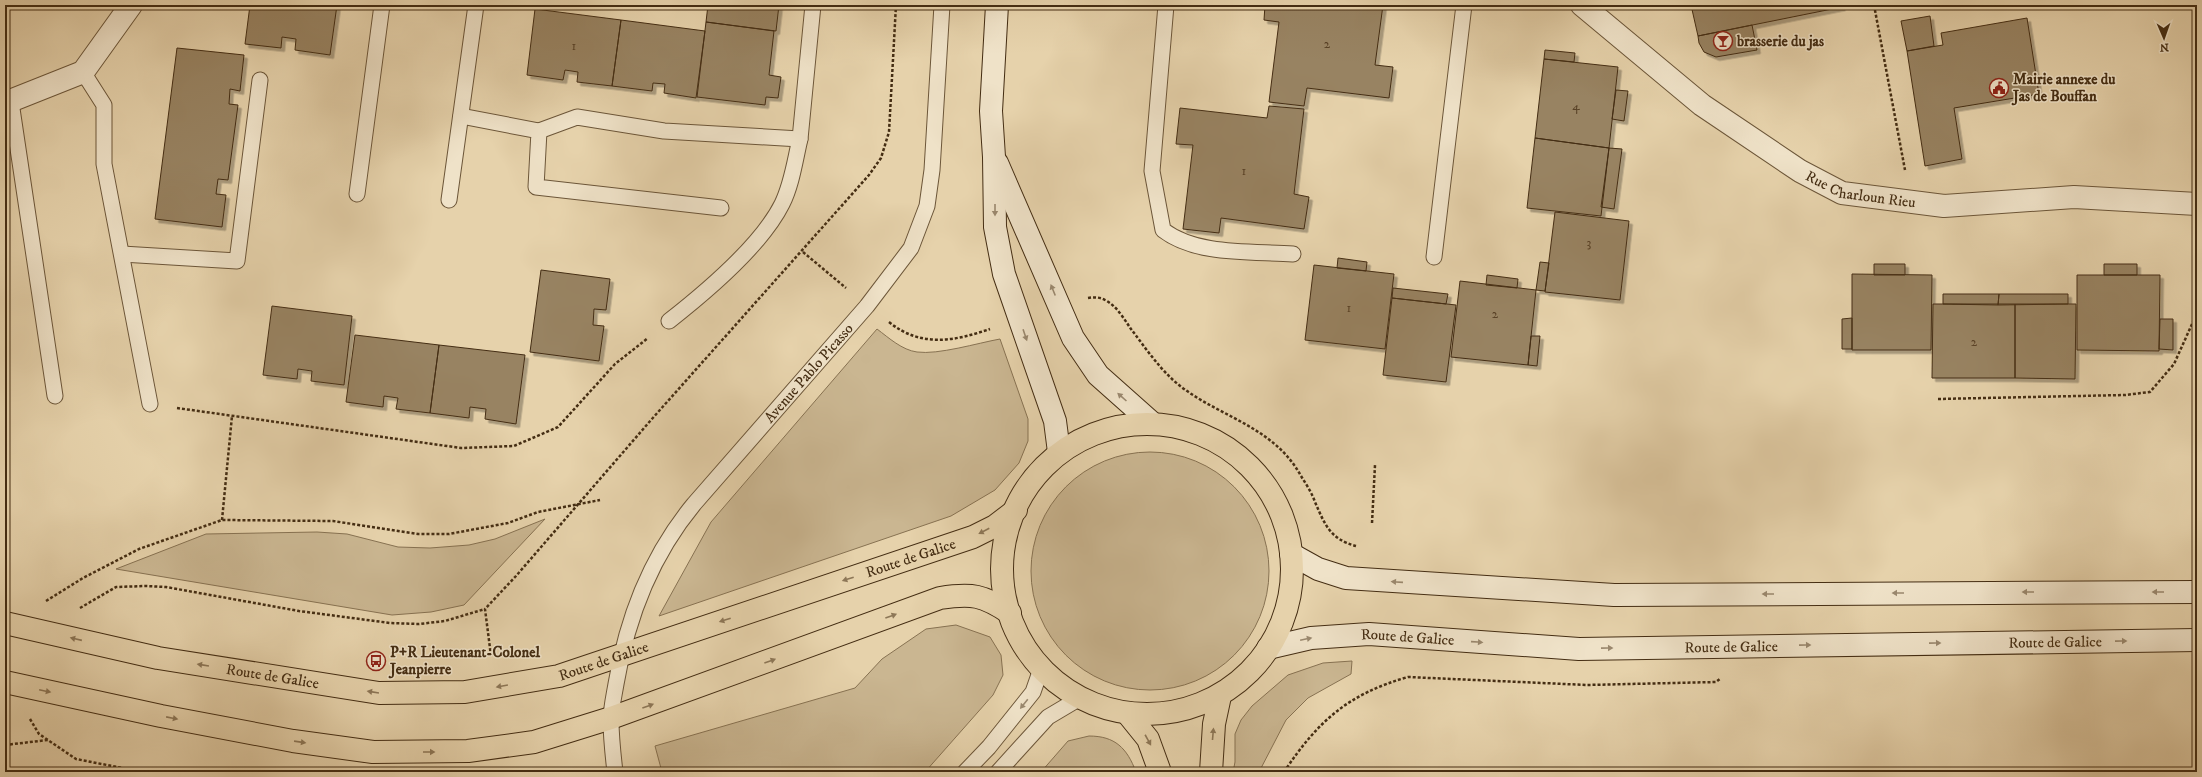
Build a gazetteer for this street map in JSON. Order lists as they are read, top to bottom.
{
  "streets": {
    "main road": ["Rue Charloun Rieu", "Route de Galice"],
    "lane": ["Avenue Pablo Picasso"]
  },
  "crossings": [
    ["Avenue Pablo Picasso", "Route de Galice"]
  ],
  "places": {
    "bar": ["brasserie du jas"],
    "public building": ["Mairie annexe du Jas de Bouffan"],
    "bus stop": ["P+R Lieutenant-Colonel Jeanpierre"]
  },
  "house_numbers": [
    "2",
    "1",
    "4",
    "1",
    "3",
    "1",
    "2",
    "2"
  ],
  "north": "bottom"
}
